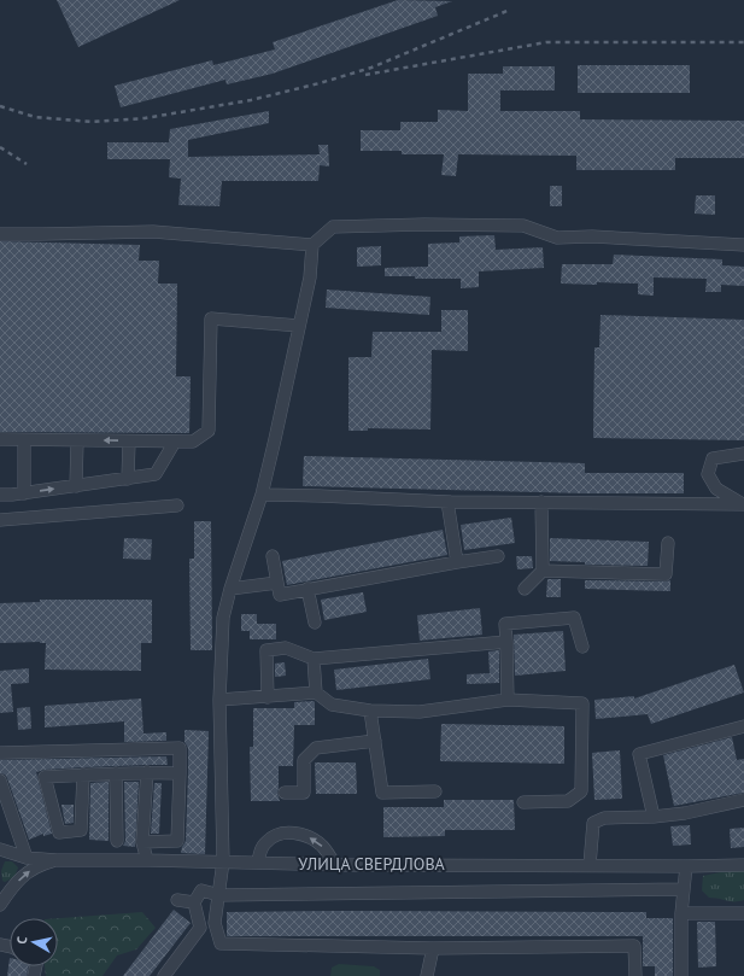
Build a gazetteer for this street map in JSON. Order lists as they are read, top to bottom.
{
  "streets": {
    "street": ["УЛИЦА СВЕРДЛОВА"]
  },
  "north": "left"
}
